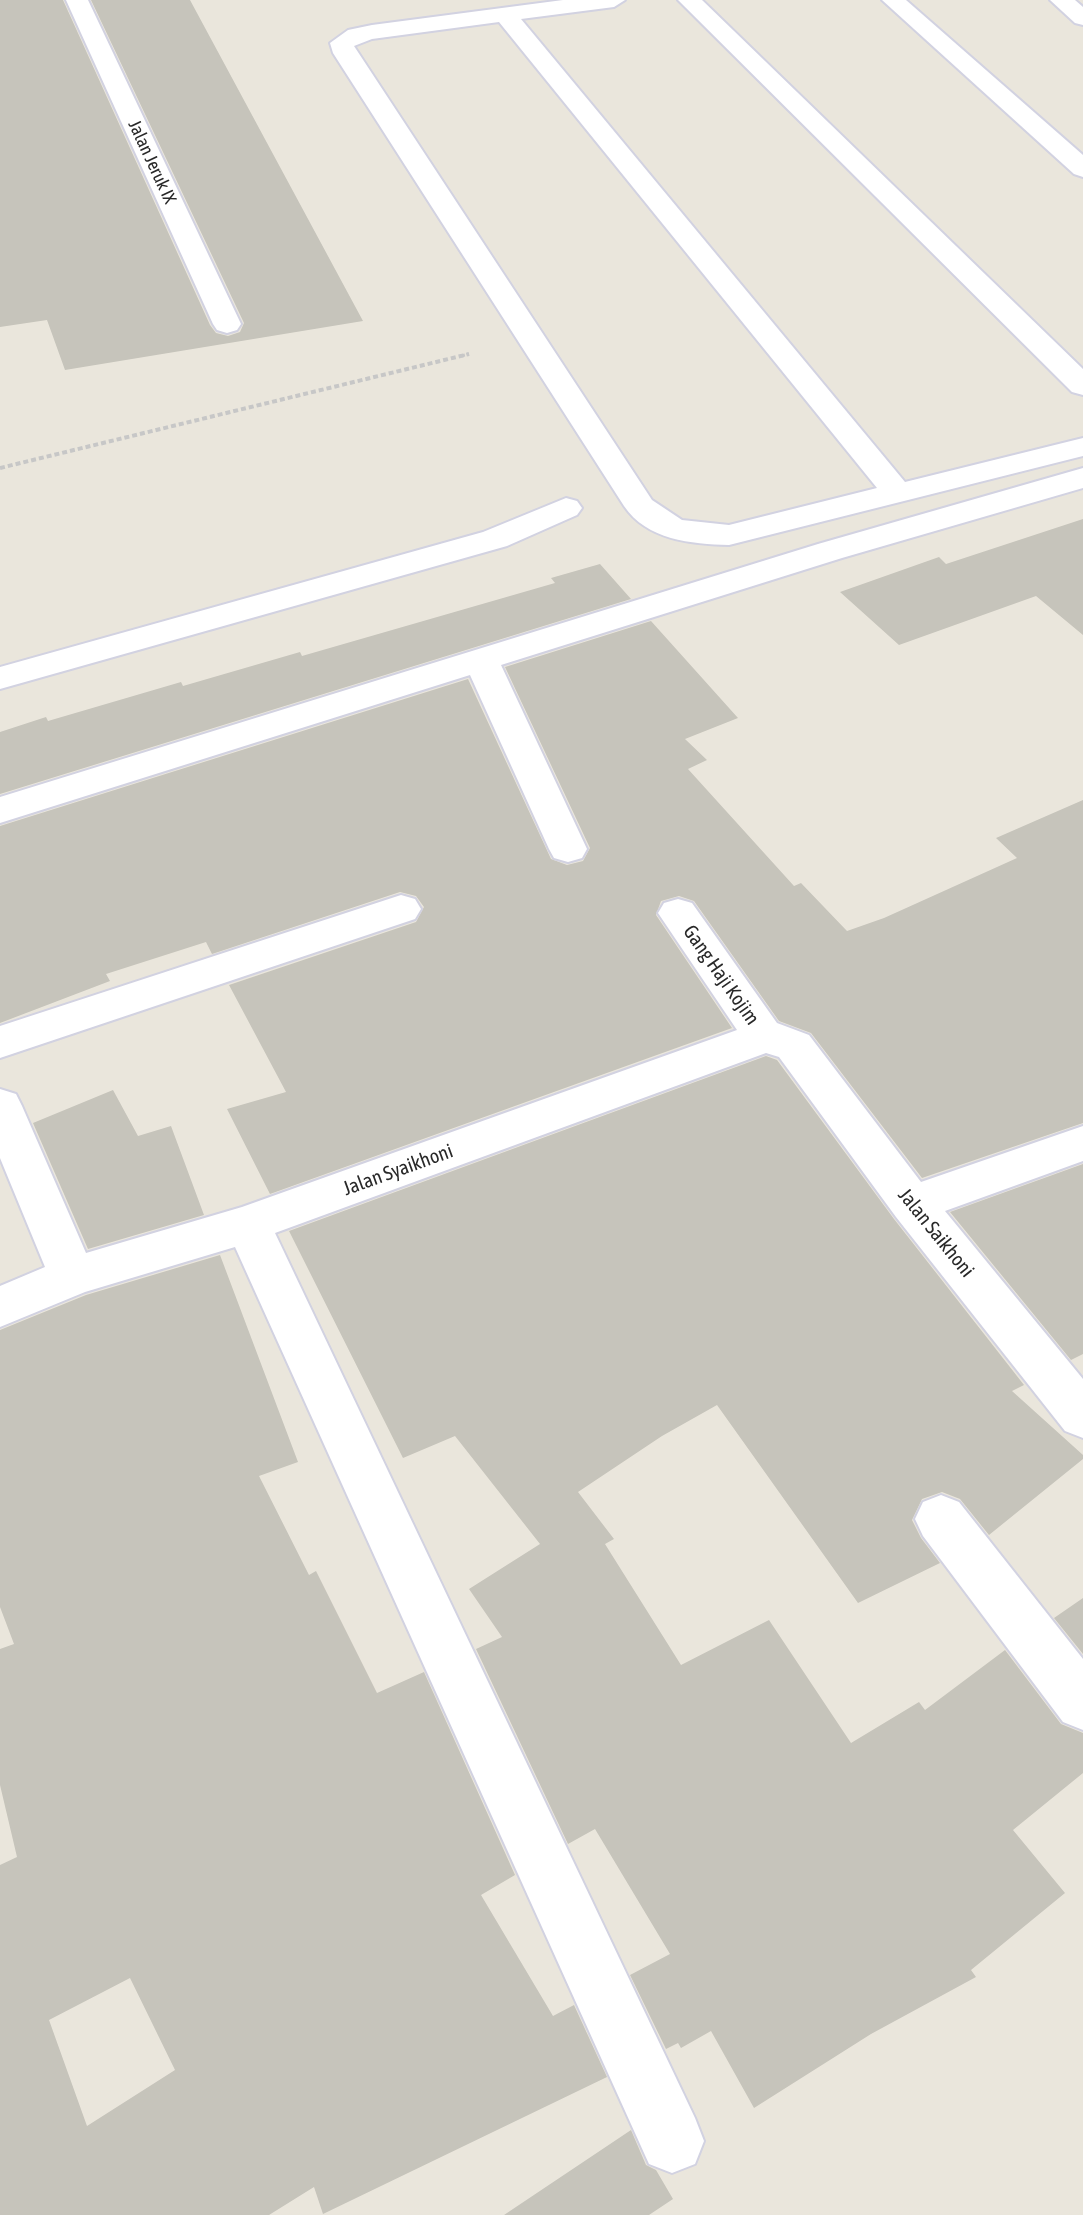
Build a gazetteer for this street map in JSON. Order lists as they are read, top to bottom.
{
  "streets": {
    "street": [
      "Jalan Jeruk IX",
      "Gang Haji Kojim",
      "Jalan Syaikhoni",
      "Jalan Saikhoni"
    ]
  },
  "crossings": [
    ["Gang Haji Kojim", "Jalan Syaikhoni"],
    ["Gang Haji Kojim", "Jalan Saikhoni"],
    ["Jalan Syaikhoni", "Jalan Saikhoni"]
  ]
}
